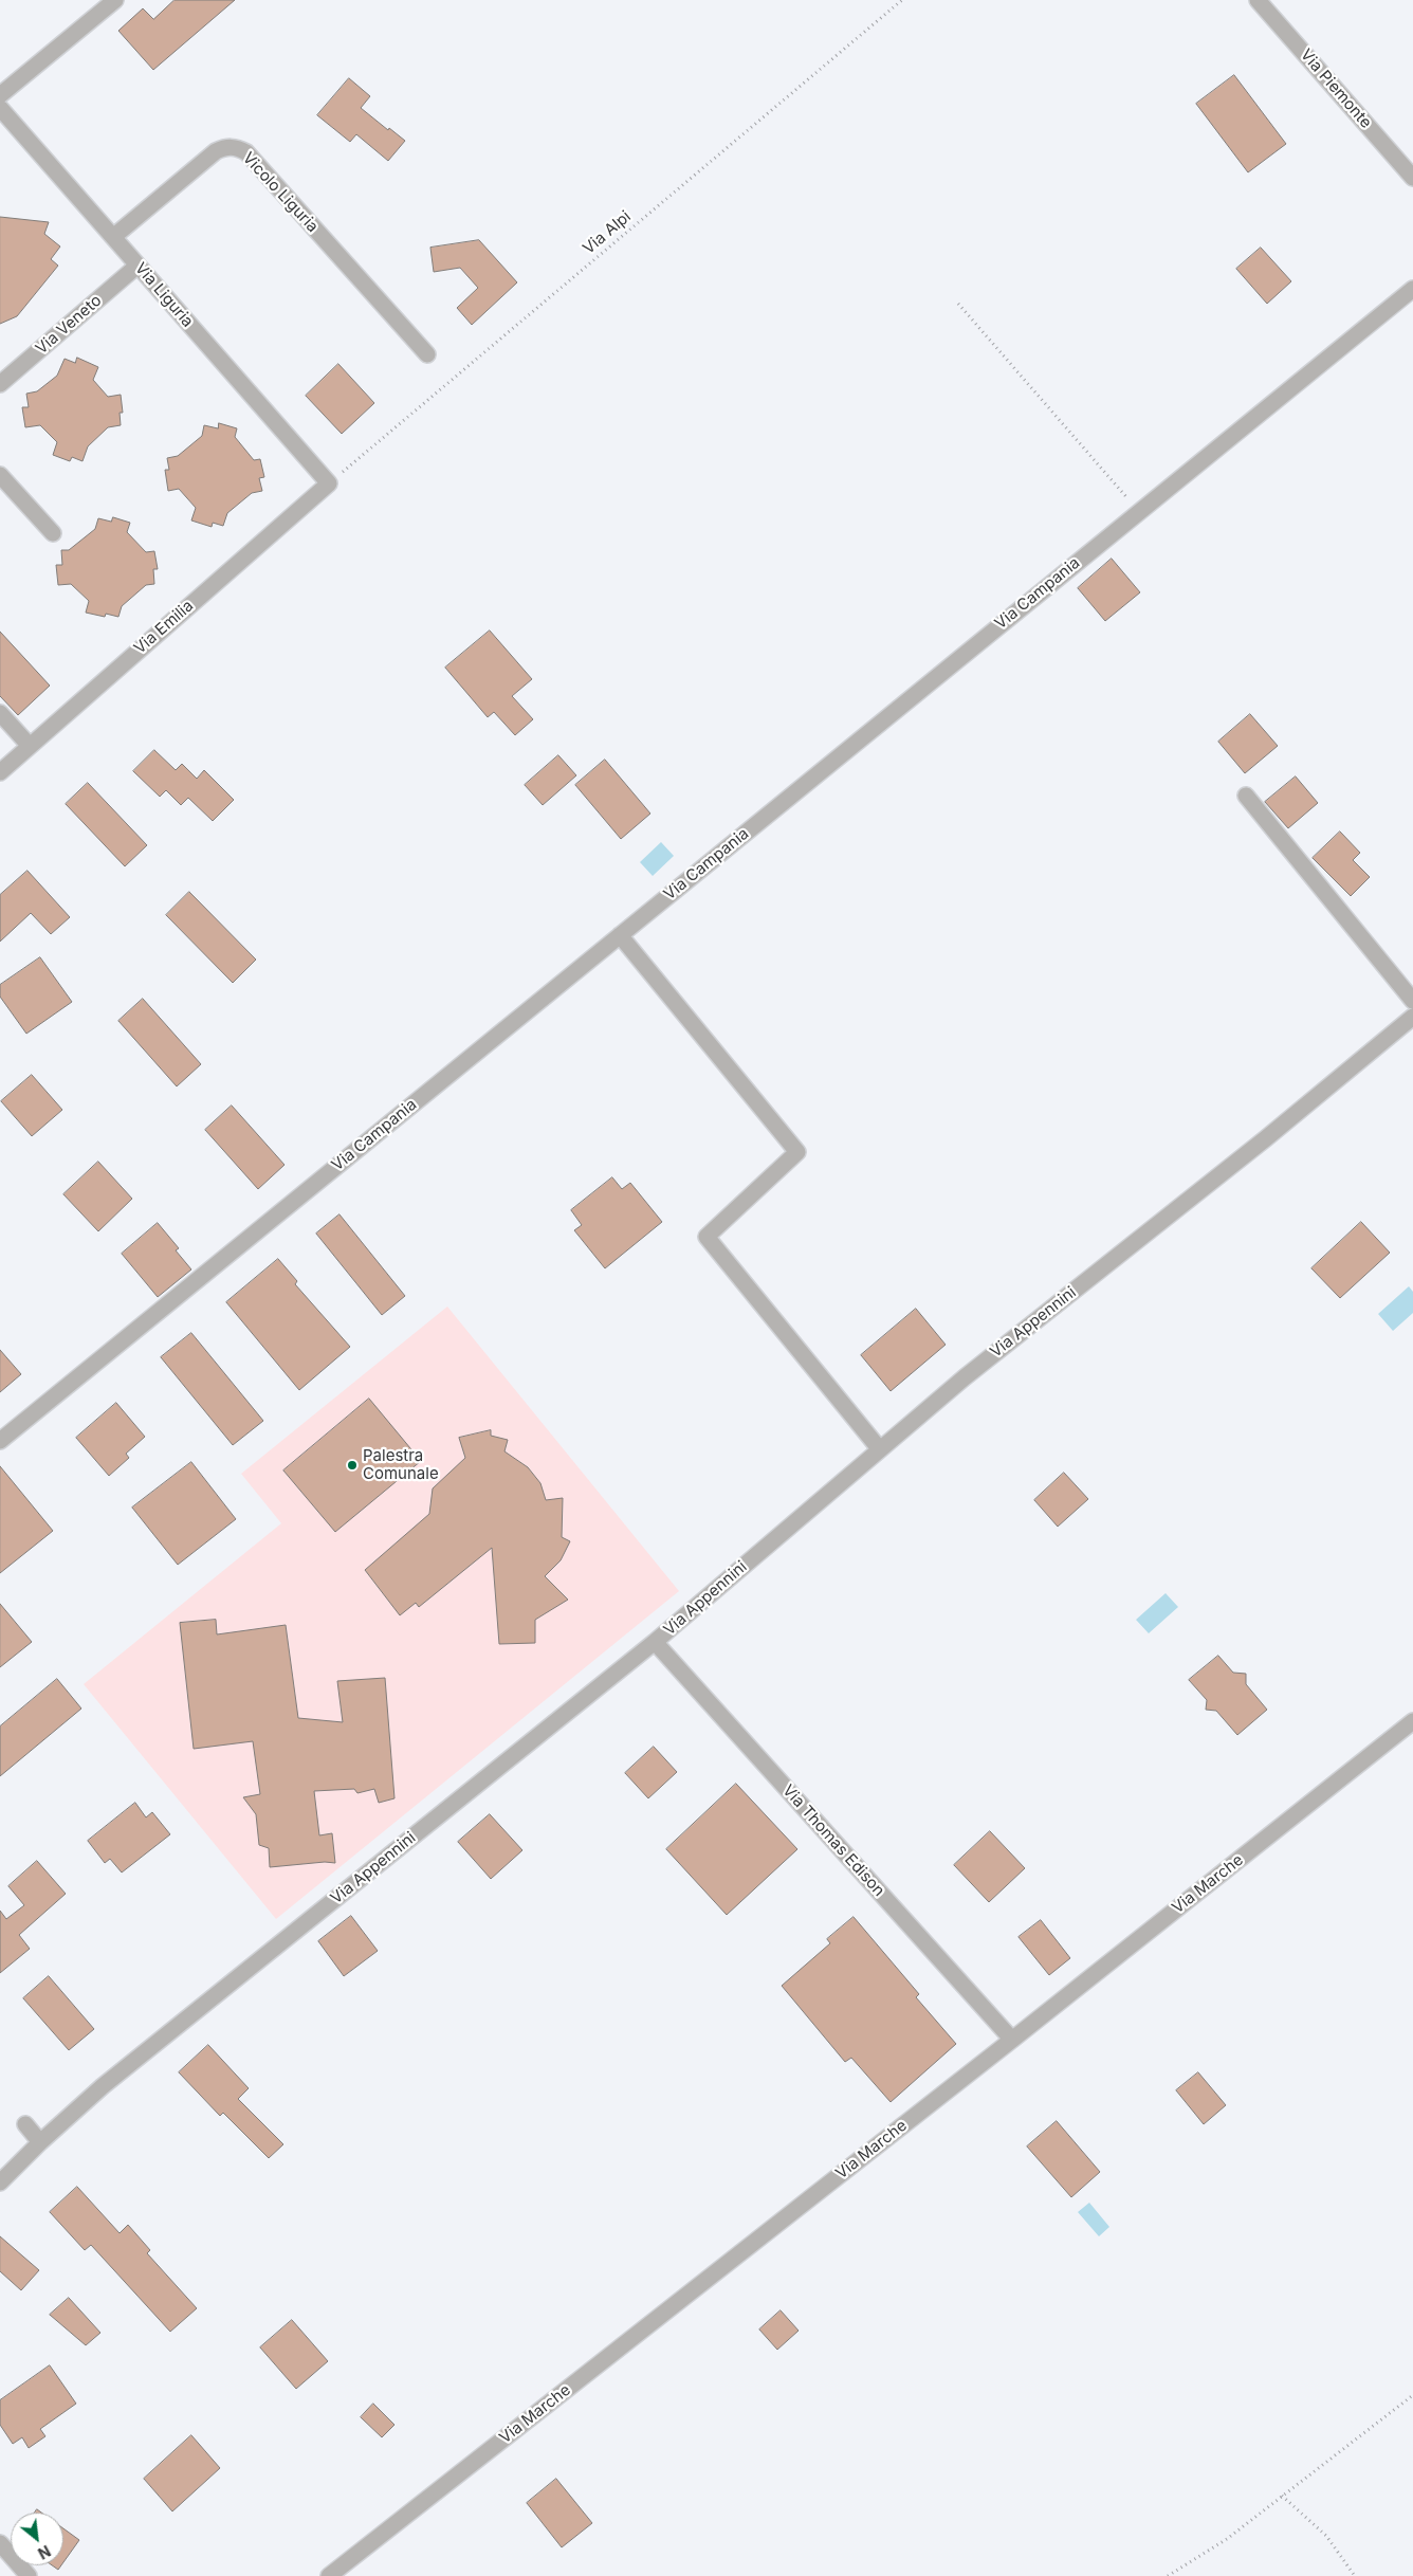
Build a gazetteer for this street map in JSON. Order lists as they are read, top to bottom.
{
  "streets": {
    "street": [
      "Via Piemonte",
      "Vicolo Liguria",
      "Via Liguria",
      "Via Veneto",
      "Via Campania",
      "Via Emilia",
      "Via Appennini",
      "Via Thomas Edison",
      "Via Marche"
    ],
    "path": ["Via Alpi"]
  },
  "crossings": [
    ["Vicolo Liguria", "Via Liguria"],
    ["Via Alpi", "Via Liguria"],
    ["Via Alpi", "Via Emilia"],
    ["Via Liguria", "Via Veneto"],
    ["Via Liguria", "Via Emilia"],
    ["Via Appennini", "Via Thomas Edison"],
    ["Via Thomas Edison", "Via Marche"]
  ],
  "places": ["Palestra Comunale"],
  "north": "bottom right"
}
